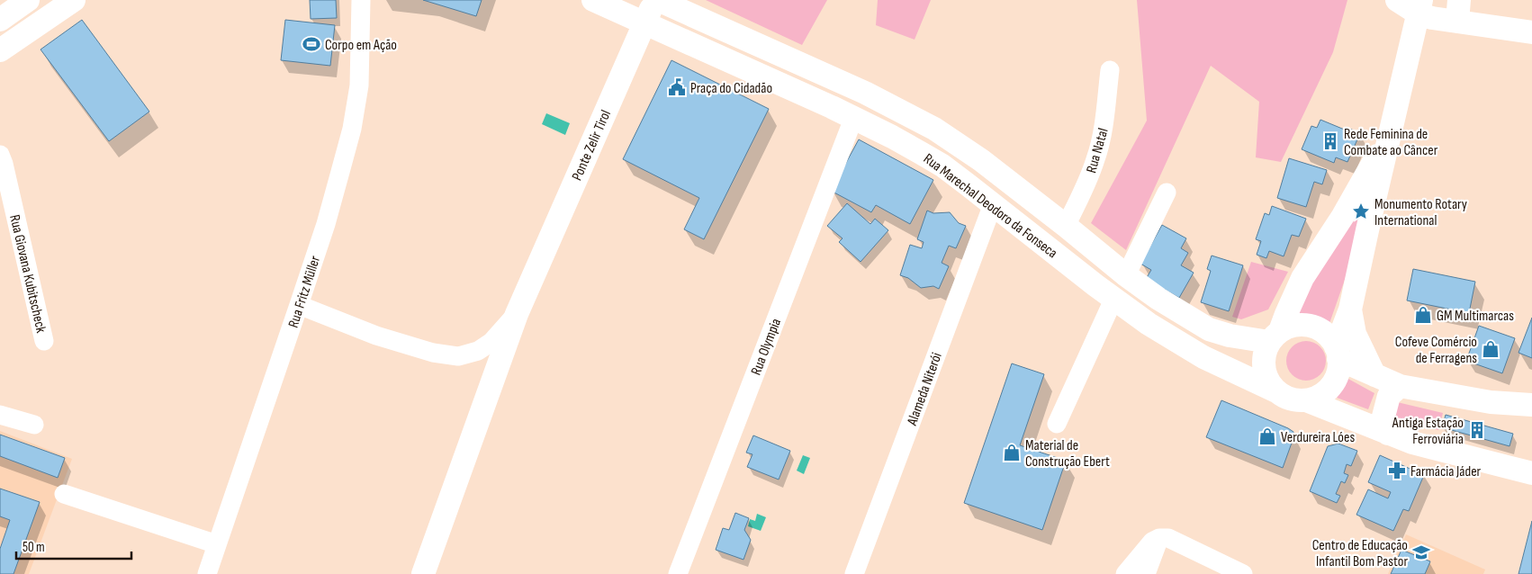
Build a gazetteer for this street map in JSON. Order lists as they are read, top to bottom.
{
  "streets": {
    "main road": ["Ponte Zelir Tirol", "Rua Marechal Deodoro da Fonseca"],
    "street": [
      "Rua Natal",
      "Rua Giovana Kubitscheck",
      "Rua Fritz Müller",
      "Rua Olympia",
      "Alameda Niterói"
    ]
  },
  "crossings": [
    ["Rua Natal", "Rua Marechal Deodoro da Fonseca"],
    ["Rua Marechal Deodoro da Fonseca", "Rua Olympia"],
    ["Rua Marechal Deodoro da Fonseca", "Alameda Niterói"]
  ],
  "places": {
    "sports": ["Corpo em Ação"],
    "public building": ["Praça do Cidadão"],
    "building": ["Rede Feminina de Combate ao Câncer", "Antiga Estação Ferroviária"],
    "place": ["Monumento Rotary International"],
    "shop": [
      "GM Multimarcas",
      "Cofeve Comércio de Ferragens",
      "Verdureira Lóes",
      "Material de Construção Ebert"
    ],
    "pharmacy": ["Farmácia Jáder"],
    "school or university": ["Centro de Educação Infantil Bom Pastor"]
  },
  "scale_bar": "50 m"
}
